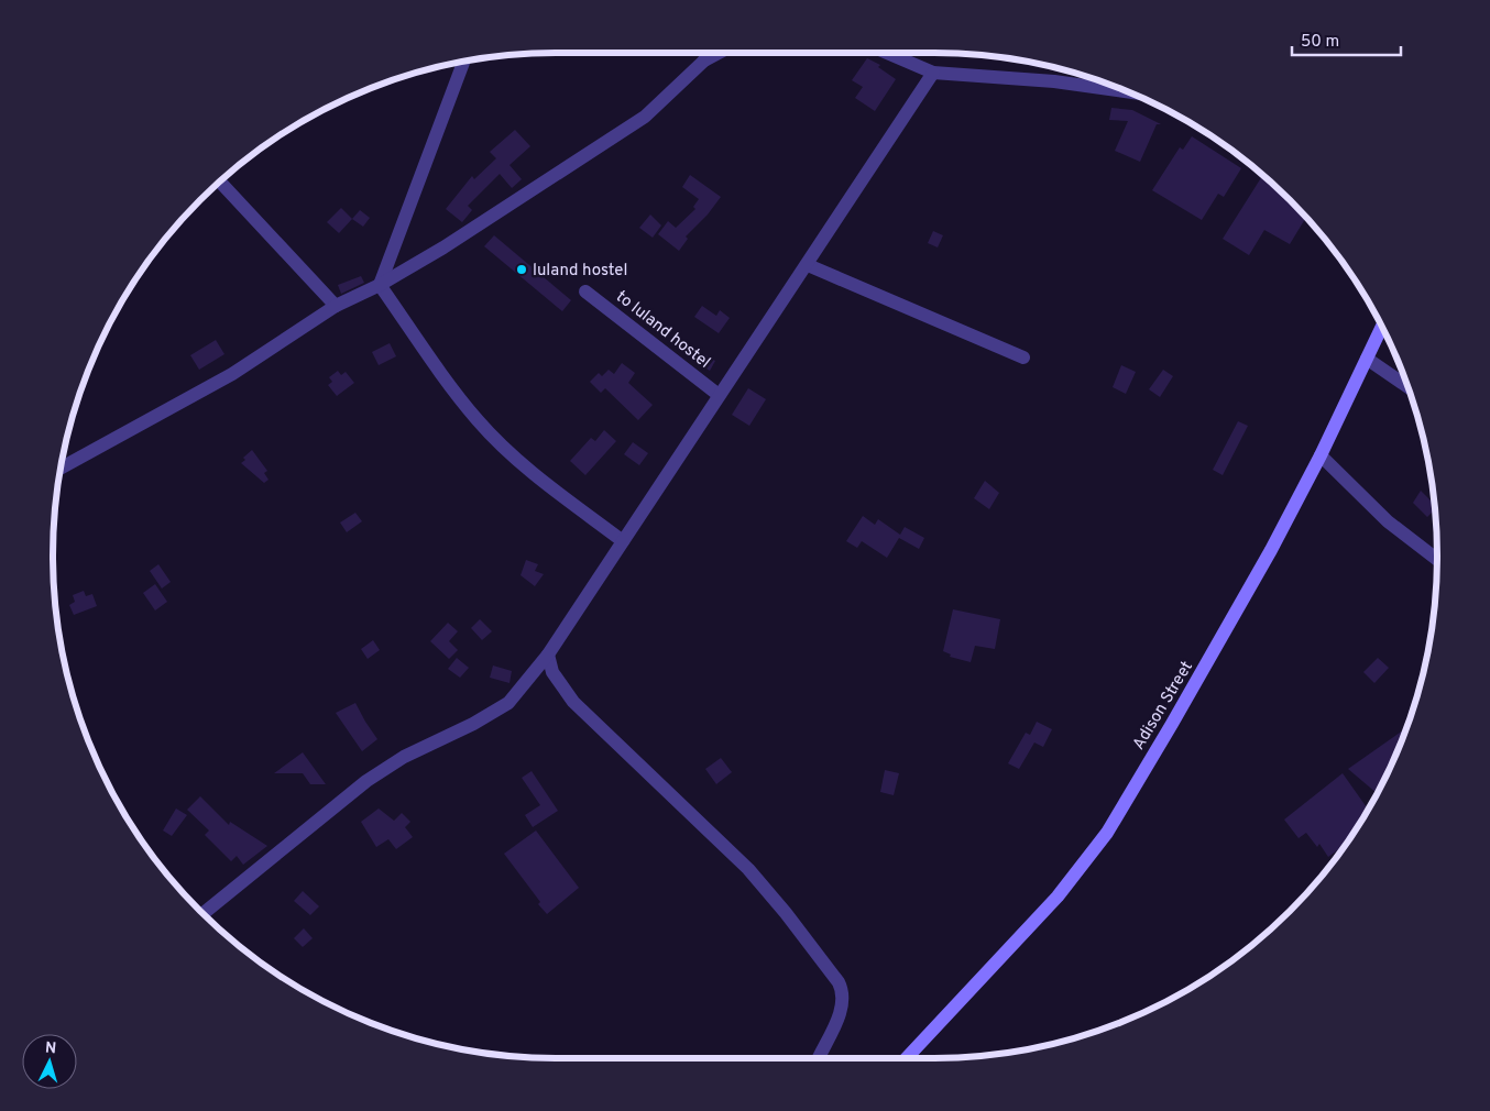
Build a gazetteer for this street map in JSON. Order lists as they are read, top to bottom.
{
  "streets": {
    "street": ["to luland hostel", "Adison Street"]
  },
  "places": ["luland hostel"],
  "scale_bar": "50 m",
  "north": "top"
}
